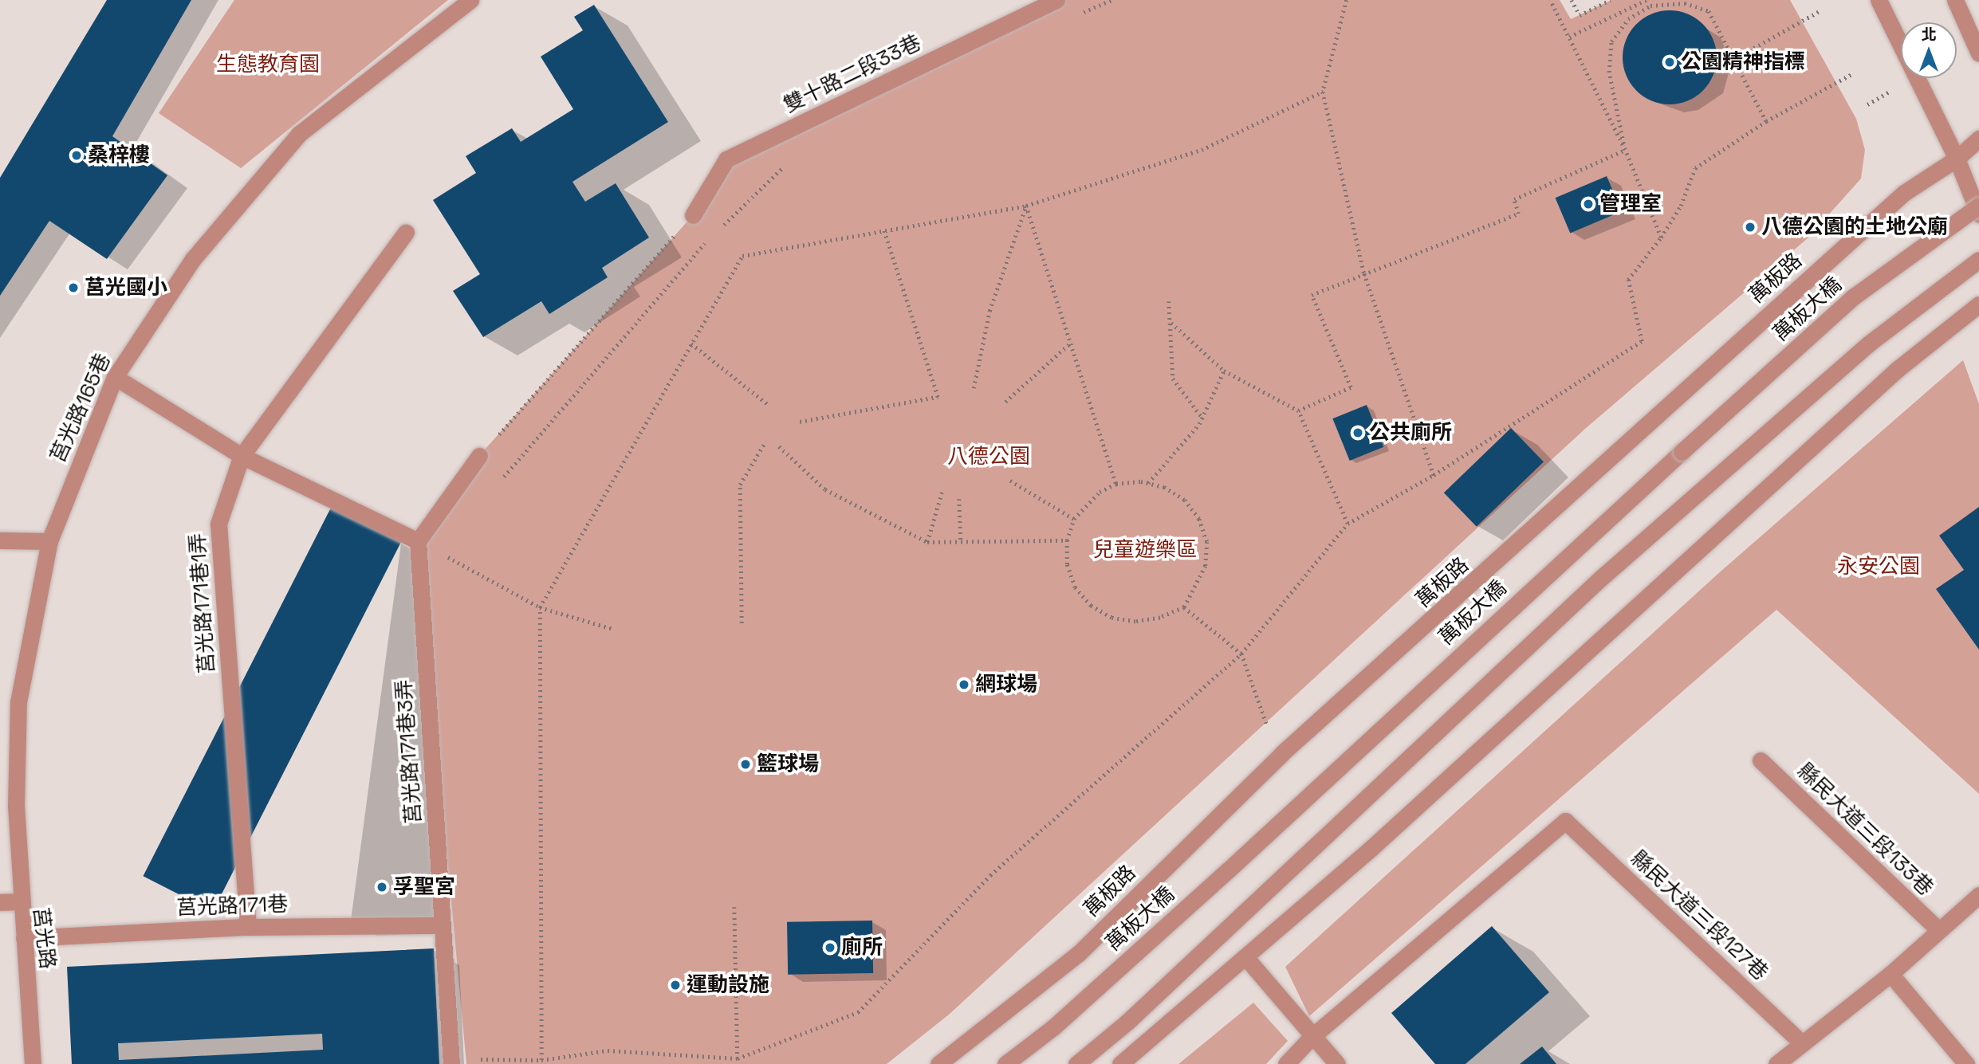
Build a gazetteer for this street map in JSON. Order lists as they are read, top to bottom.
{
  "streets": {
    "street": [
      "雙十路二段33巷",
      "萬板路",
      "萬板大橋",
      "莒光路165巷",
      "莒光路171巷1弄",
      "莒光路171巷3弄",
      "縣民大道三段133巷",
      "莒光路171巷",
      "縣民大道三段127巷",
      "莒光路"
    ]
  },
  "crossings": [
    ["莒光路165巷", "莒光路"],
    ["莒光路171巷1弄", "莒光路171巷"],
    ["莒光路171巷3弄", "莒光路171巷"],
    ["莒光路171巷", "莒光路"]
  ],
  "parks": [
    "生態教育園",
    "八德公園",
    "兒童遊樂區",
    "永安公園"
  ],
  "places": [
    "公園精神指標",
    "桑梓樓",
    "管理室",
    "八德公園的土地公廟",
    "莒光國小",
    "公共廁所",
    "網球場",
    "籃球場",
    "孚聖宮",
    "廁所",
    "運動設施"
  ],
  "north": "top"
}
